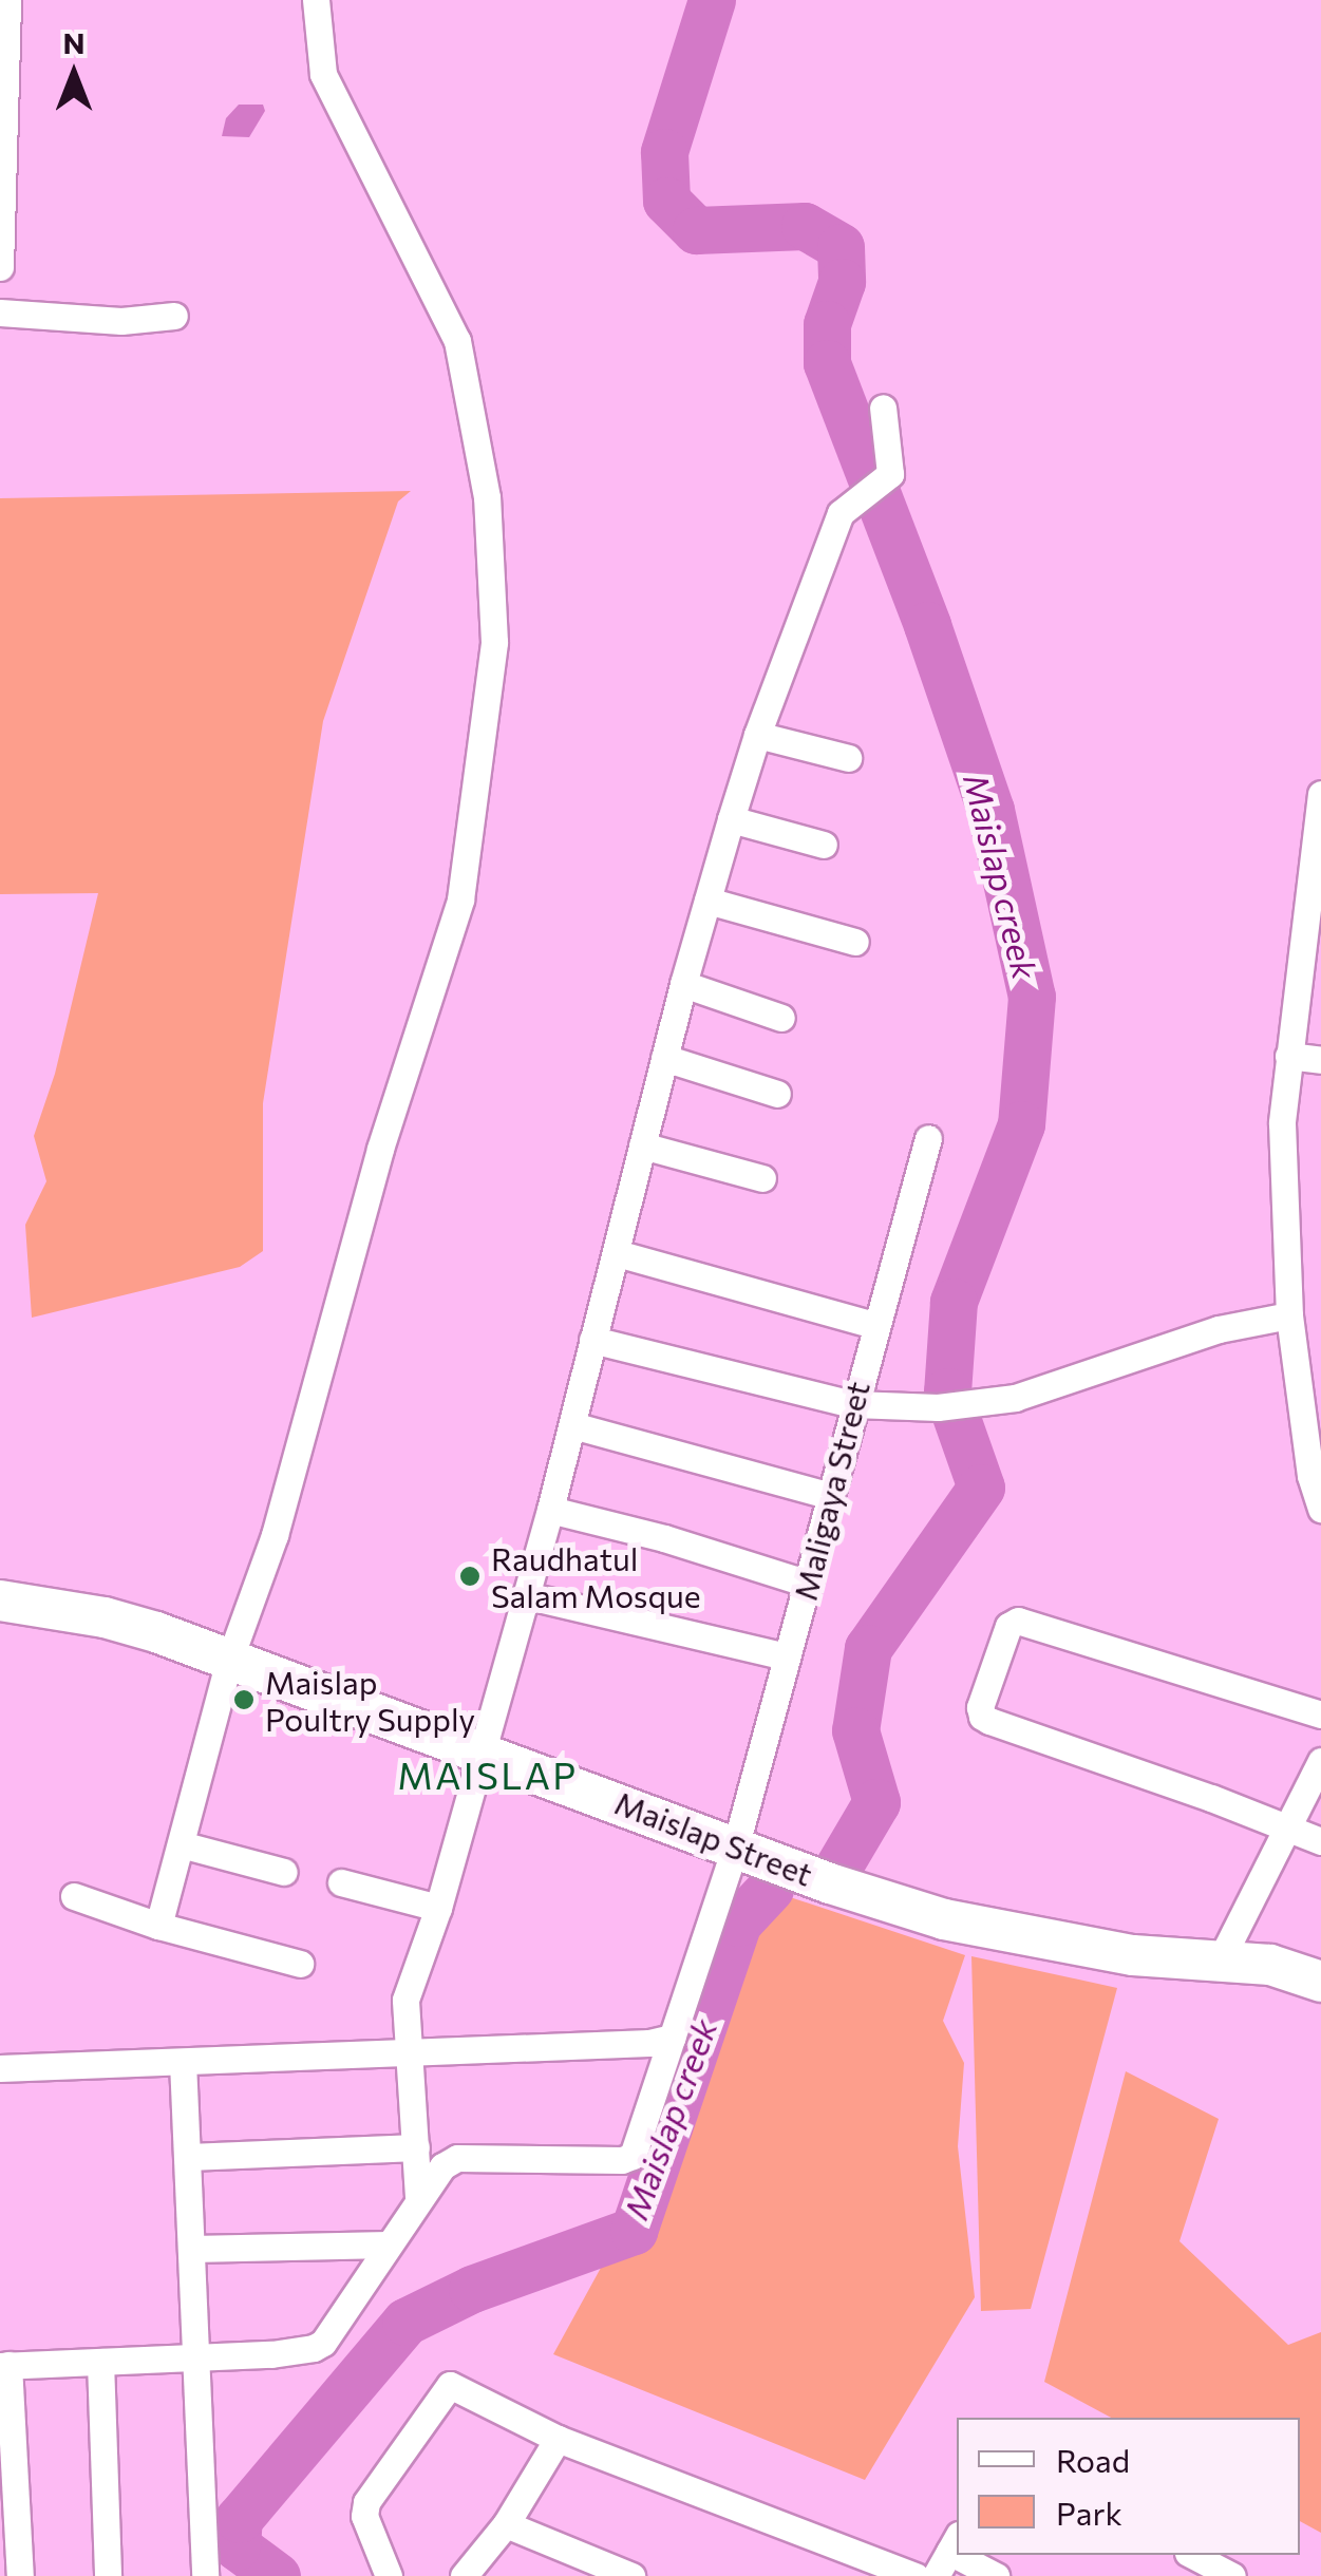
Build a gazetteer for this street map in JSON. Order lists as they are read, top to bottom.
{
  "streets": {
    "main road": ["Maislap Street"],
    "street": ["Maligaya Street"]
  },
  "crossings": [
    ["Maligaya Street", "Maislap Street"]
  ],
  "districts": ["MAISLAP"],
  "water": ["Maislap creek"],
  "places": ["Raudhatul Salam Mosque", "Maislap Poultry Supply"],
  "legend": ["Road", "Park"],
  "north": "top"
}
